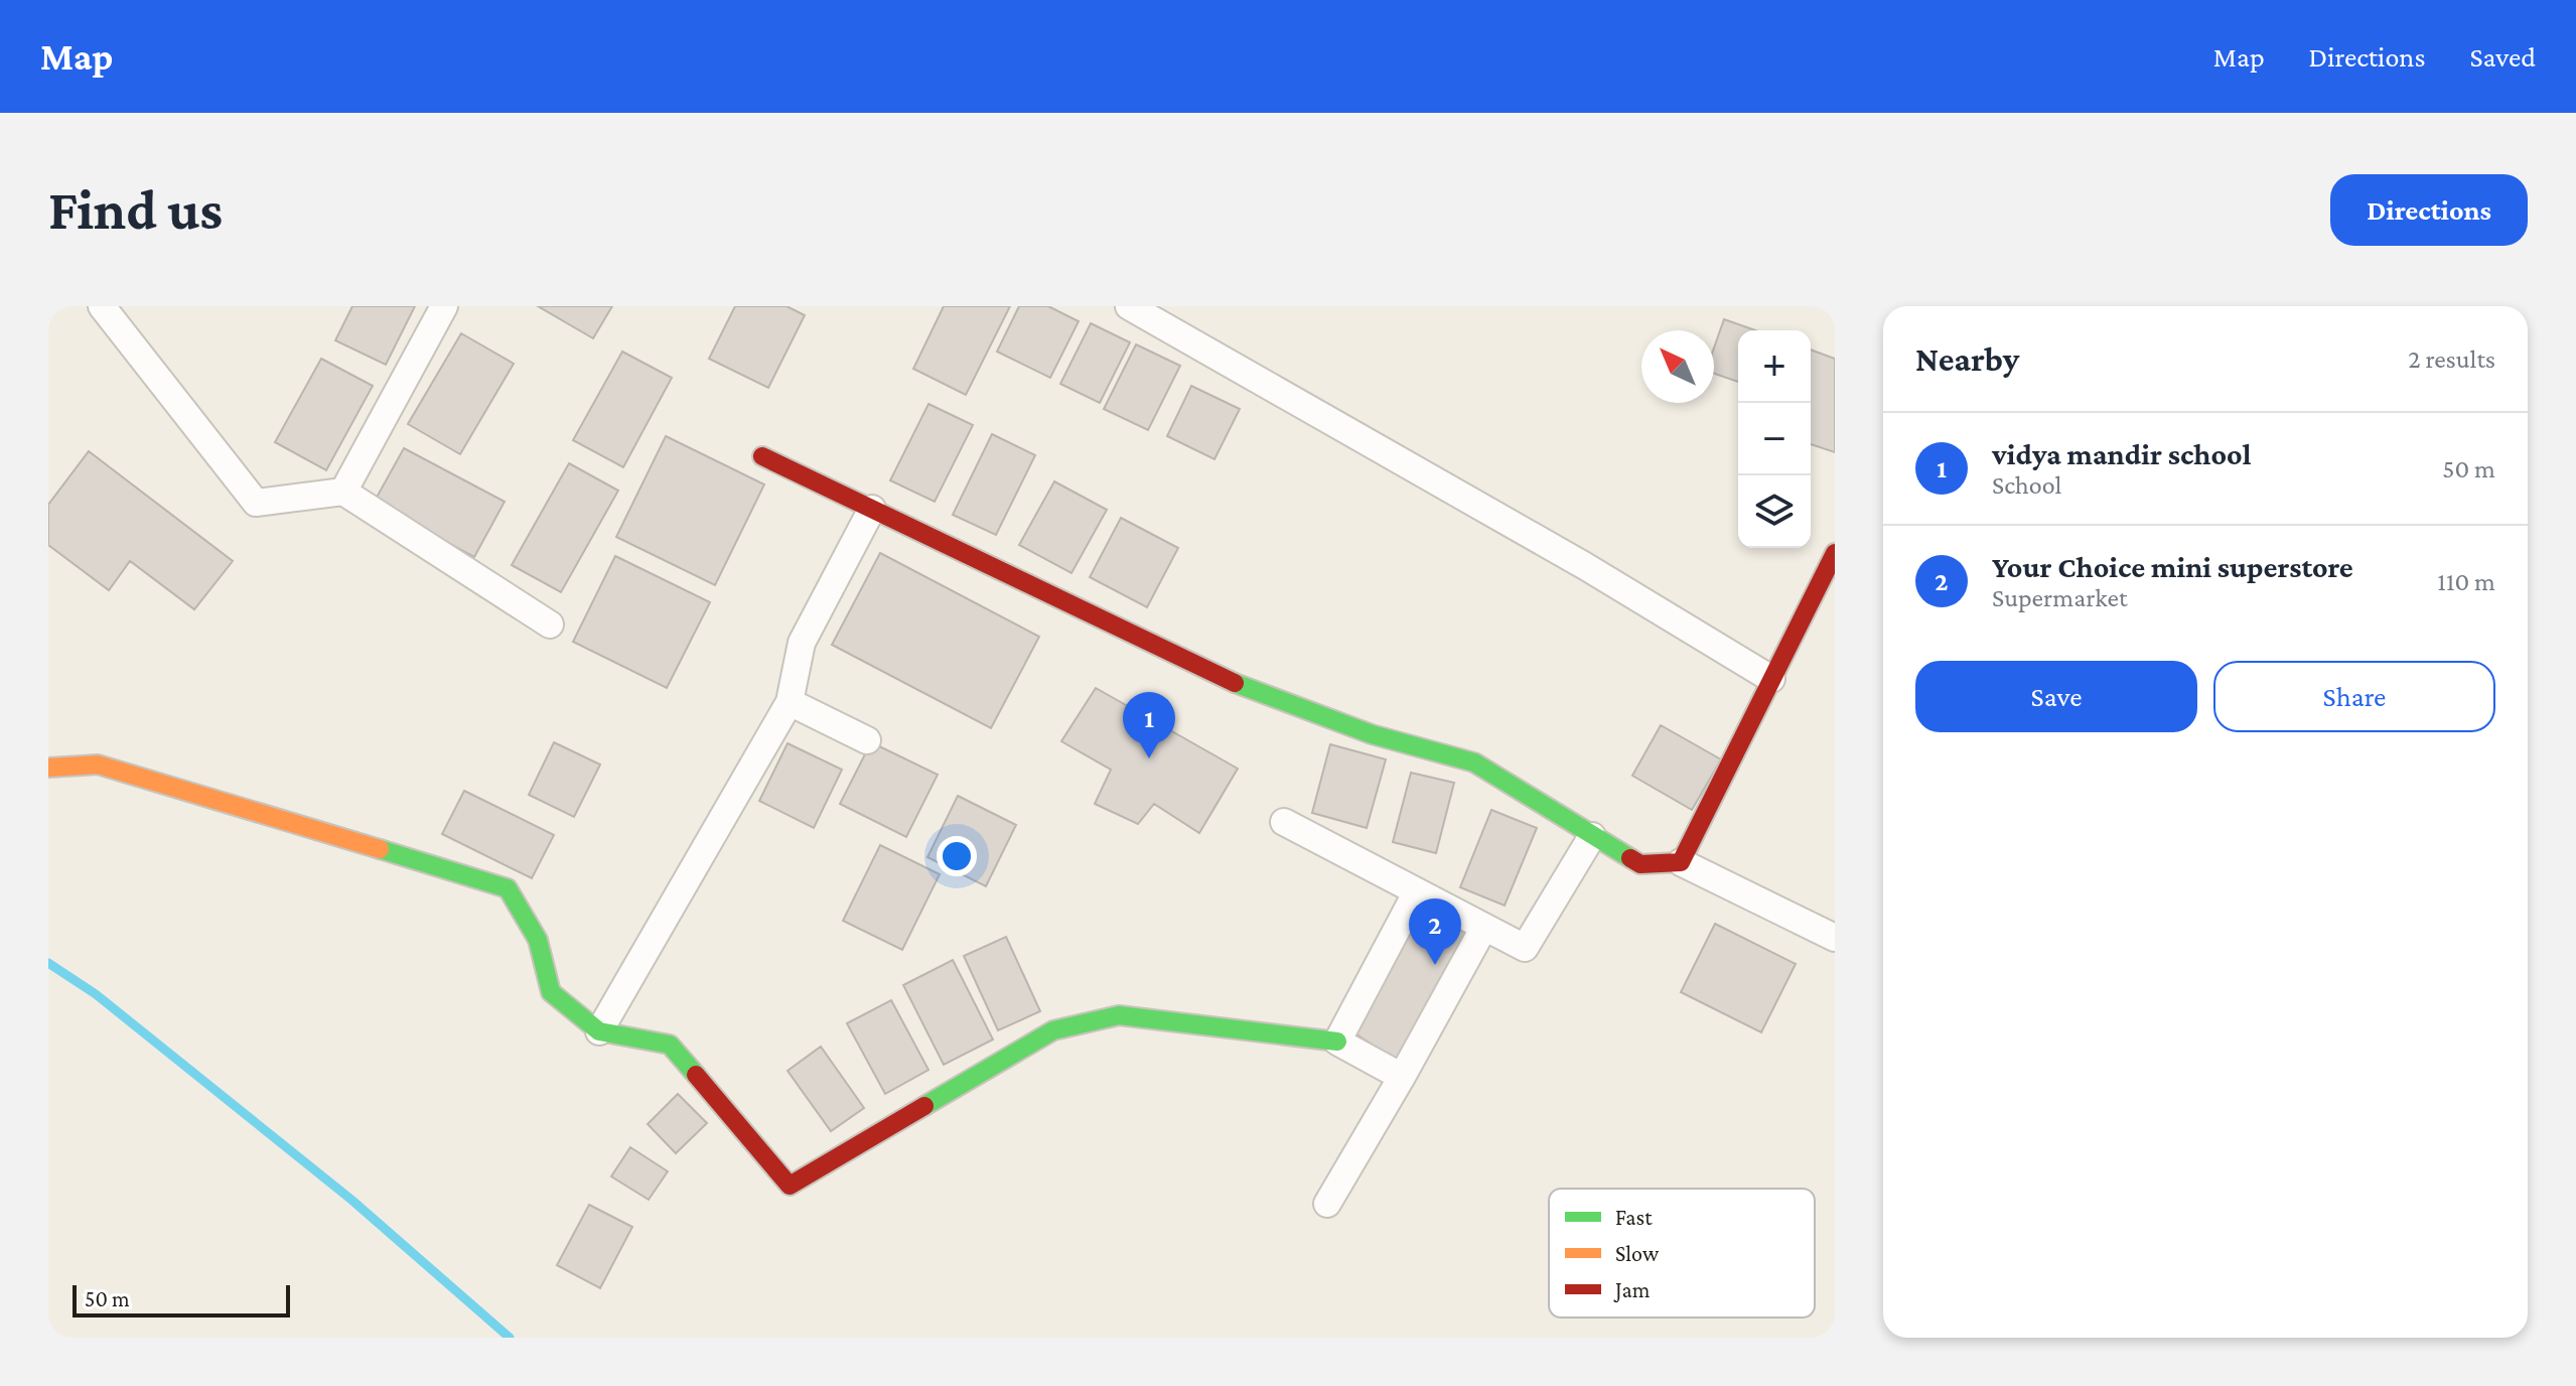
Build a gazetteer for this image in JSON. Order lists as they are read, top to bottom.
{
  "legend": ["Fast", "Slow", "Jam"],
  "scale_bar": "50 m",
  "north": "top left",
  "page": {
    "header": "Map",
    "nav": ["Map", "Directions", "Saved"],
    "buttons": [
      "Directions",
      ["Save", "Share"]
    ],
    "title": "Find us",
    "heading": ["Nearby", "2 results"],
    "map_buttons": ["+", "−"],
    "list": [
      {
        "mark": "1",
        "name": "vidya mandir school",
        "note": "School",
        "value": "50 m"
      },
      {
        "mark": "2",
        "name": "Your Choice mini superstore",
        "note": "Supermarket",
        "value": "110 m"
      }
    ],
    "pins": ["1", "2"],
    "scale": "50 m"
  }
}
